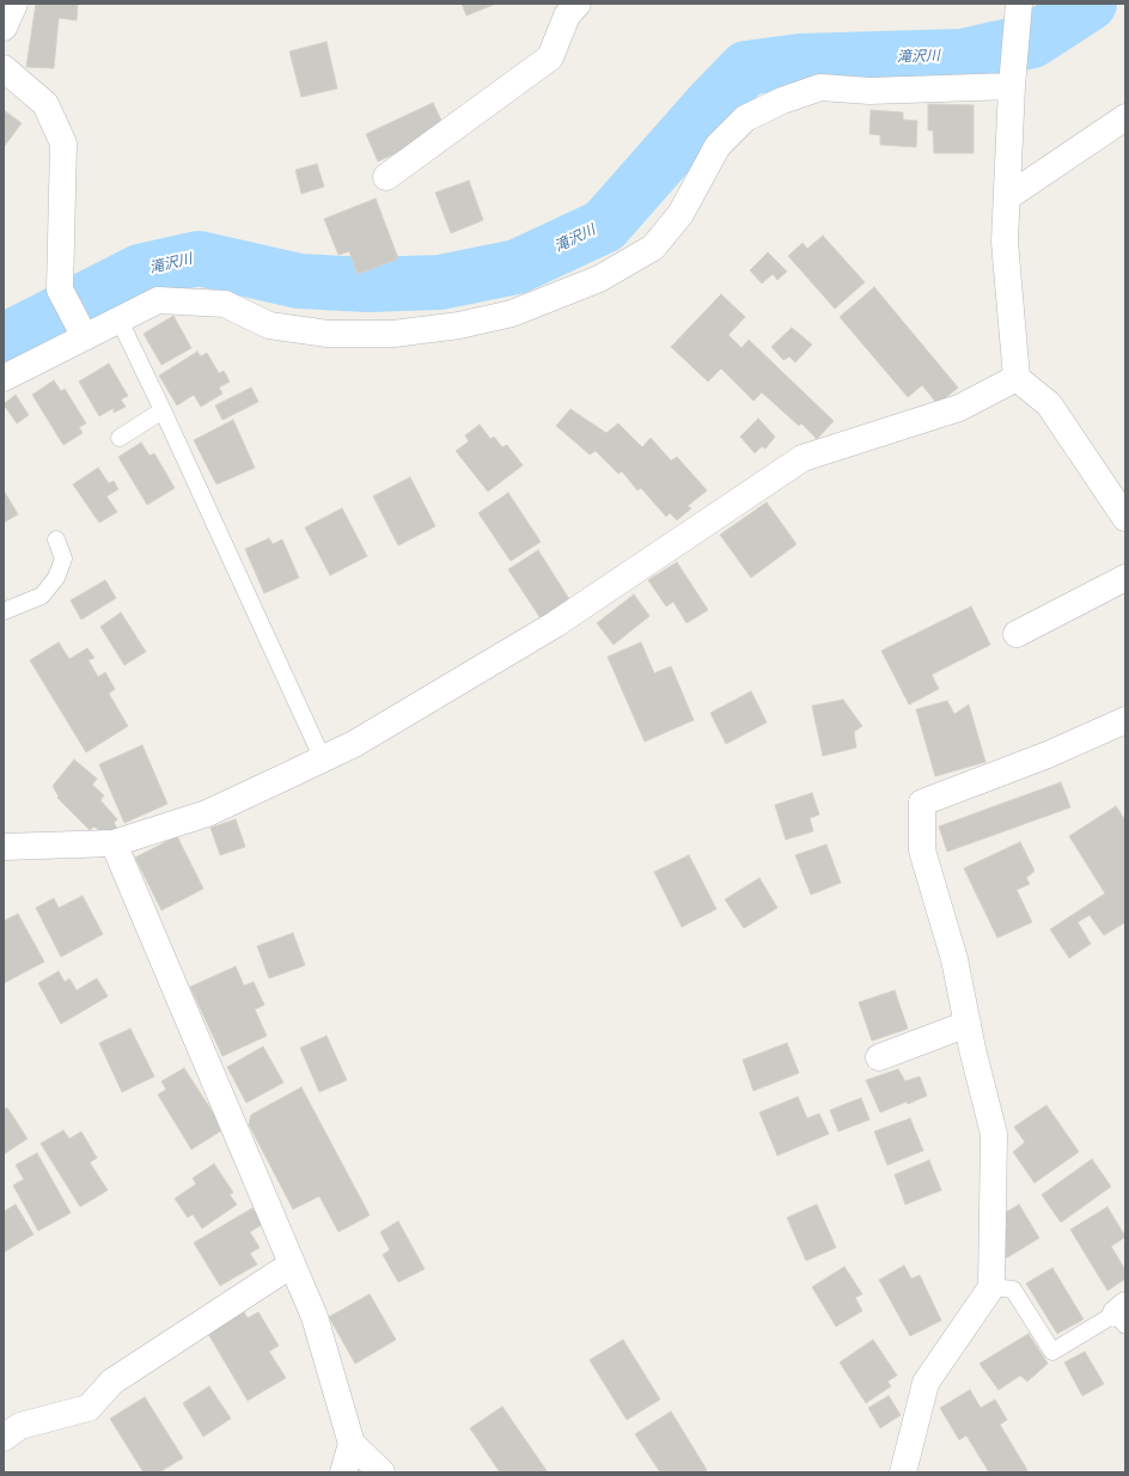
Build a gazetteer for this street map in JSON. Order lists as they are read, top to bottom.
{
  "water": ["滝沢川"]
}
